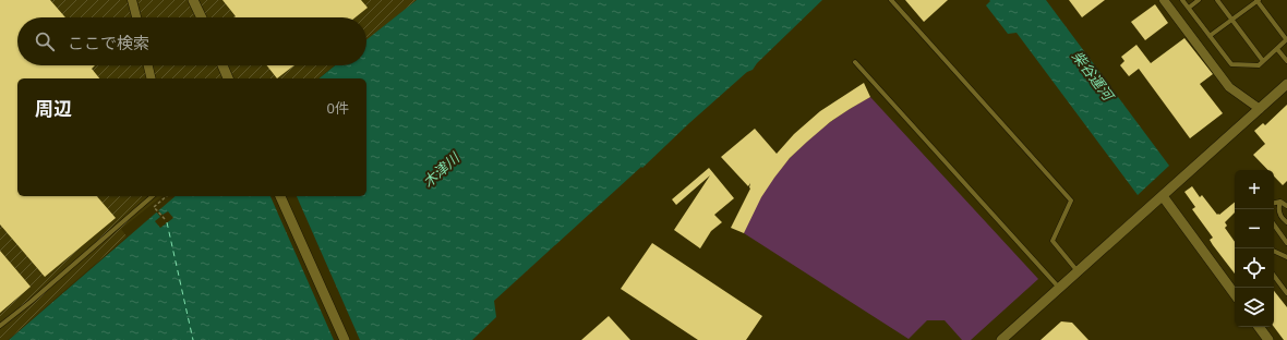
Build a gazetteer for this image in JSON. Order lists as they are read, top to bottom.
{
  "water": ["柴谷運河", "木津川"],
  "page": {
    "search": "ここで検索",
    "heading": ["周辺", "0件"],
    "map_buttons": ["+", "−"]
  }
}
